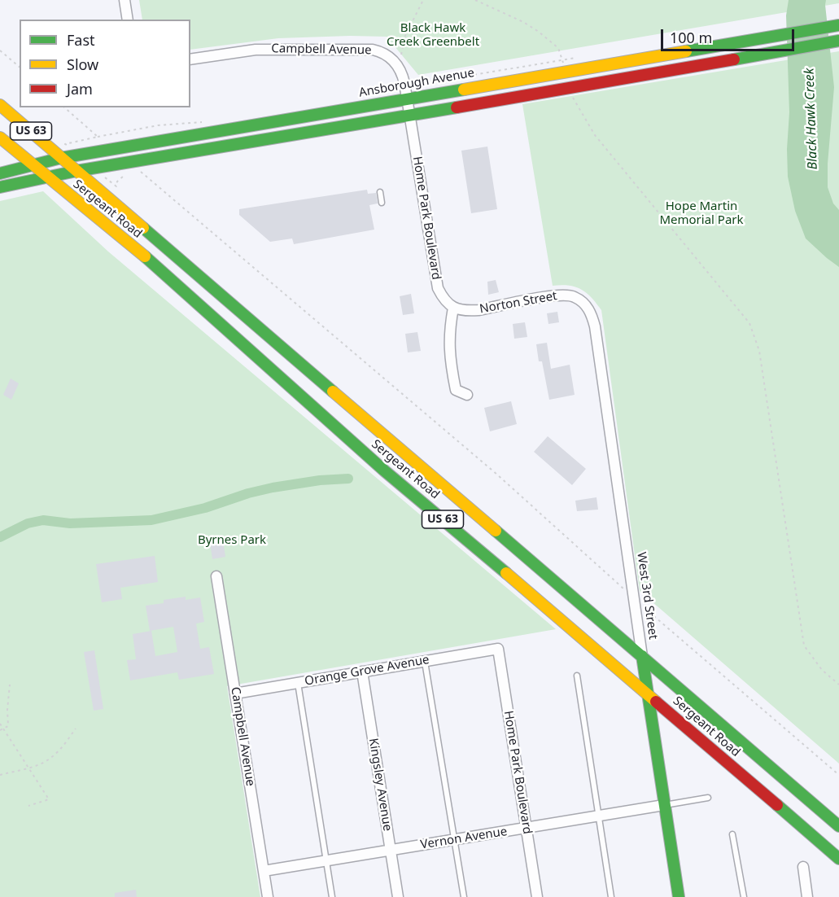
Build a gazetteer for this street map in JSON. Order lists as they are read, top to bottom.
{
  "streets": {
    "main road": [
      "Ansborough Avenue",
      "US 63",
      "Sergeant Road",
      "West 3rd Street"
    ],
    "street": [
      "Campbell Avenue",
      "Home Park Boulevard",
      "Norton Street",
      "Orange Grove Avenue",
      "Kingsley Avenue",
      "Vernon Avenue"
    ]
  },
  "crossings": [
    ["Campbell Avenue", "Orange Grove Avenue"],
    ["Campbell Avenue", "Vernon Avenue"],
    ["Ansborough Avenue", "Sergeant Road"],
    ["Sergeant Road", "West 3rd Street"],
    ["Home Park Boulevard", "Norton Street"],
    ["Home Park Boulevard", "Orange Grove Avenue"],
    ["Home Park Boulevard", "Vernon Avenue"],
    ["Norton Street", "West 3rd Street"],
    ["West 3rd Street", "Vernon Avenue"],
    ["Orange Grove Avenue", "Kingsley Avenue"],
    ["Kingsley Avenue", "Vernon Avenue"]
  ],
  "water": ["Black Hawk Creek"],
  "parks": ["Black Hawk Creek Greenbelt", "Hope Martin Memorial Park", "Byrnes Park"],
  "legend": ["Fast", "Slow", "Jam"],
  "scale_bar": "100 m"
}
